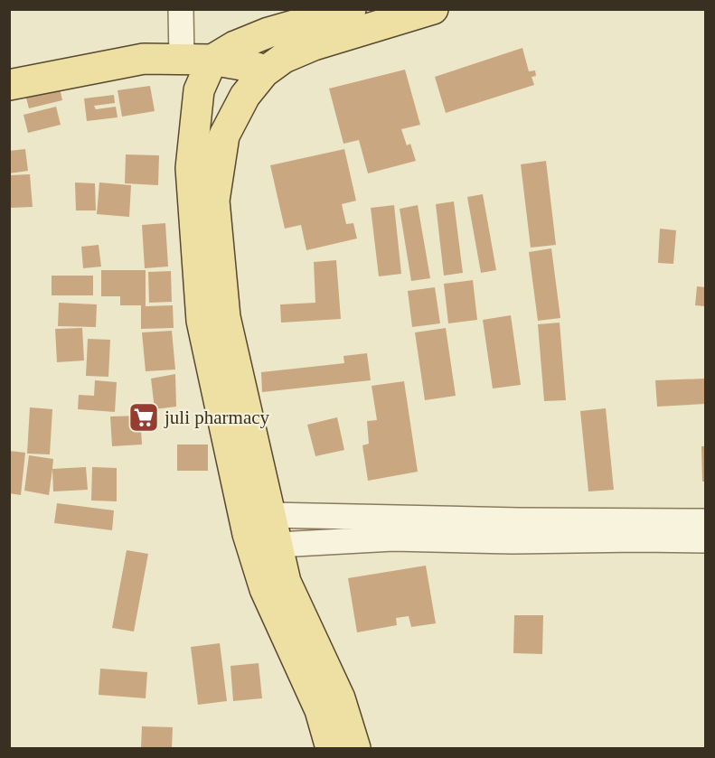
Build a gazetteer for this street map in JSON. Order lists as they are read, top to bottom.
{
  "places": {
    "supermarket": ["juli pharmacy"]
  }
}
